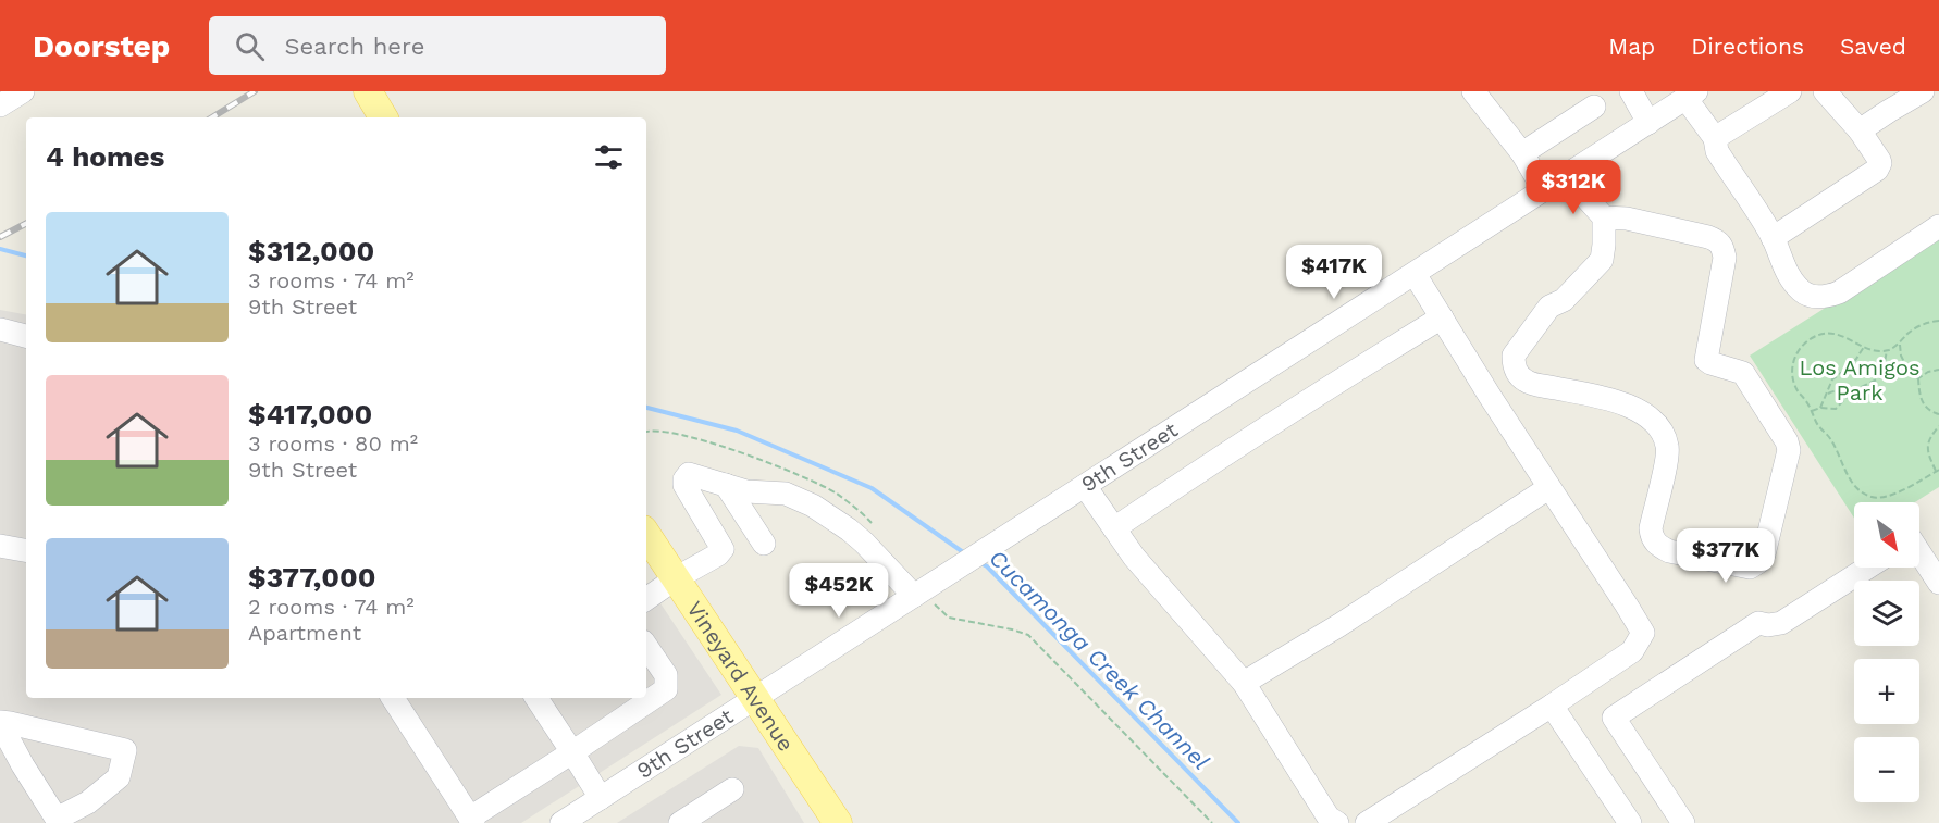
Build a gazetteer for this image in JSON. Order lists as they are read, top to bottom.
{
  "streets": {
    "main road": ["Vineyard Avenue"],
    "street": ["9th Street"]
  },
  "crossings": [
    ["9th Street", "Vineyard Avenue"]
  ],
  "water": ["Cucamonga Creek Channel"],
  "parks": ["Los Amigos Park"],
  "north": "bottom right",
  "page": {
    "header": "Doorstep",
    "search": "Search here",
    "nav": ["Map", "Directions", "Saved"],
    "heading": "4 homes",
    "price": [
      "$312K",
      "$417K",
      "$377K",
      "$452K"
    ],
    "list": [
      {
        "name": "$312,000",
        "note": "3 rooms · 74 m² · 9th Street"
      },
      {
        "name": "$417,000",
        "note": "3 rooms · 80 m² · 9th Street"
      },
      {
        "name": "$377,000",
        "note": "2 rooms · 74 m² · Apartment"
      }
    ],
    "map_buttons": ["+", "−"]
  }
}
